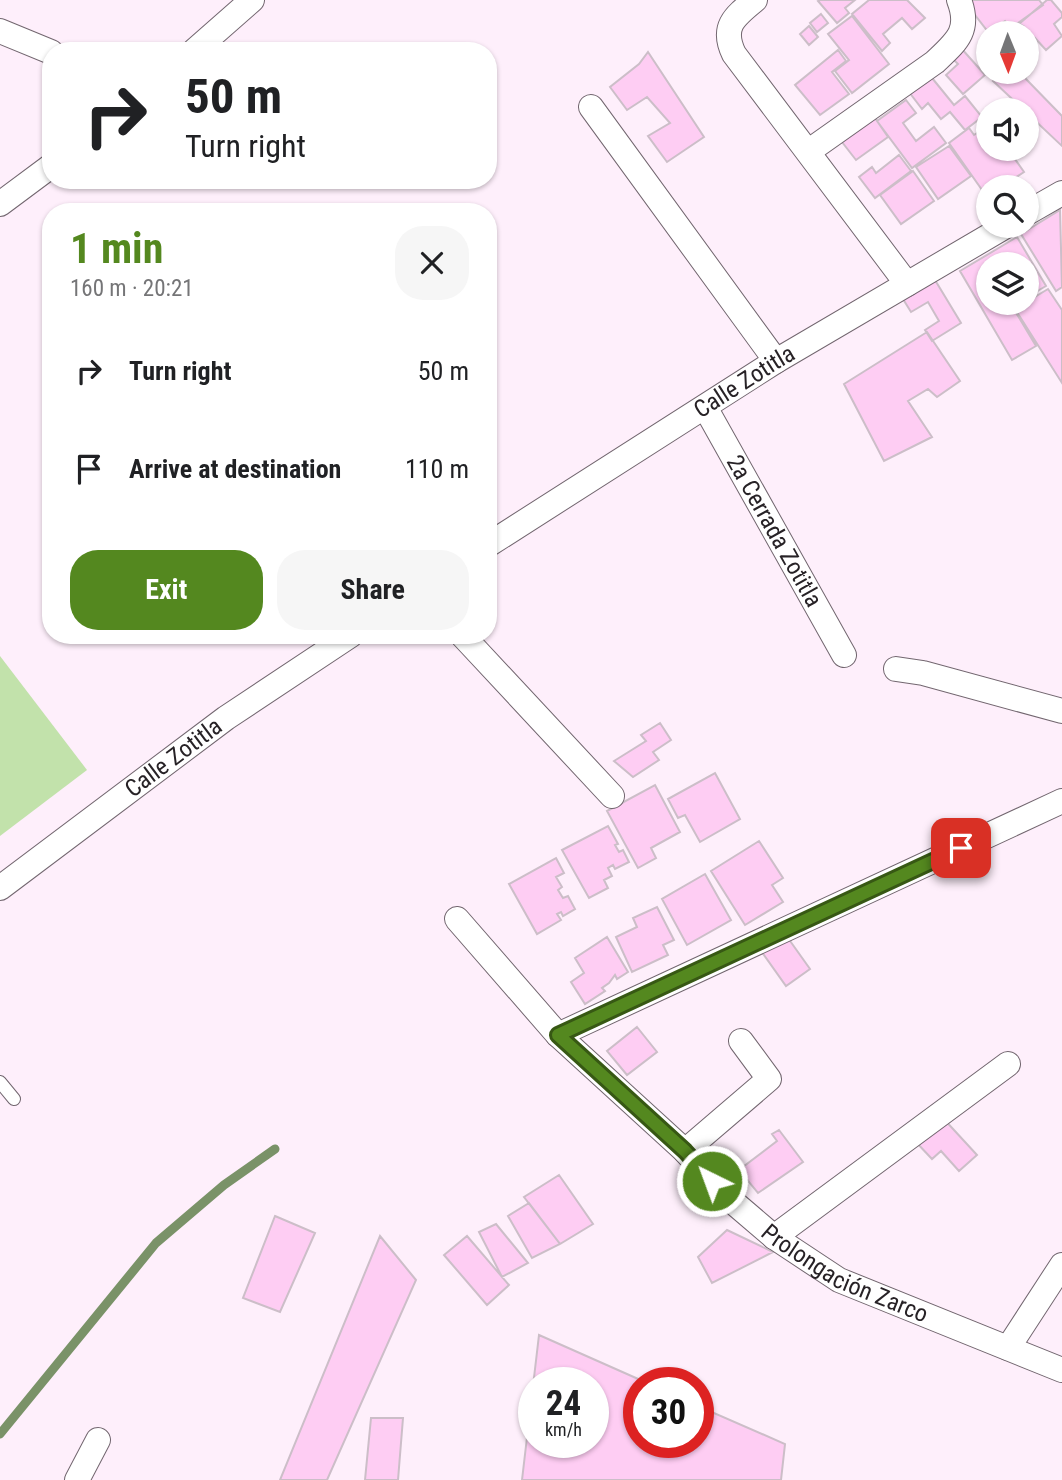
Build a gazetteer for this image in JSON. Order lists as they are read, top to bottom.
{
  "streets": {
    "street": ["Calle Zotitla", "2a Cerrada Zotitla", "Prolongación Zarco"]
  },
  "crossings": [
    ["Calle Zotitla", "2a Cerrada Zotitla"]
  ],
  "north": "bottom",
  "page": {
    "turn": ["50 m", "Turn right"],
    "heading": ["1 min", "160 m · 20:21"],
    "list": [
      {
        "name": "Turn right",
        "value": "50 m"
      },
      {
        "name": "Arrive at destination",
        "value": "110 m"
      }
    ],
    "buttons": ["Exit", "Share"],
    "speed": "24 km/h",
    "limit": "30"
  }
}
